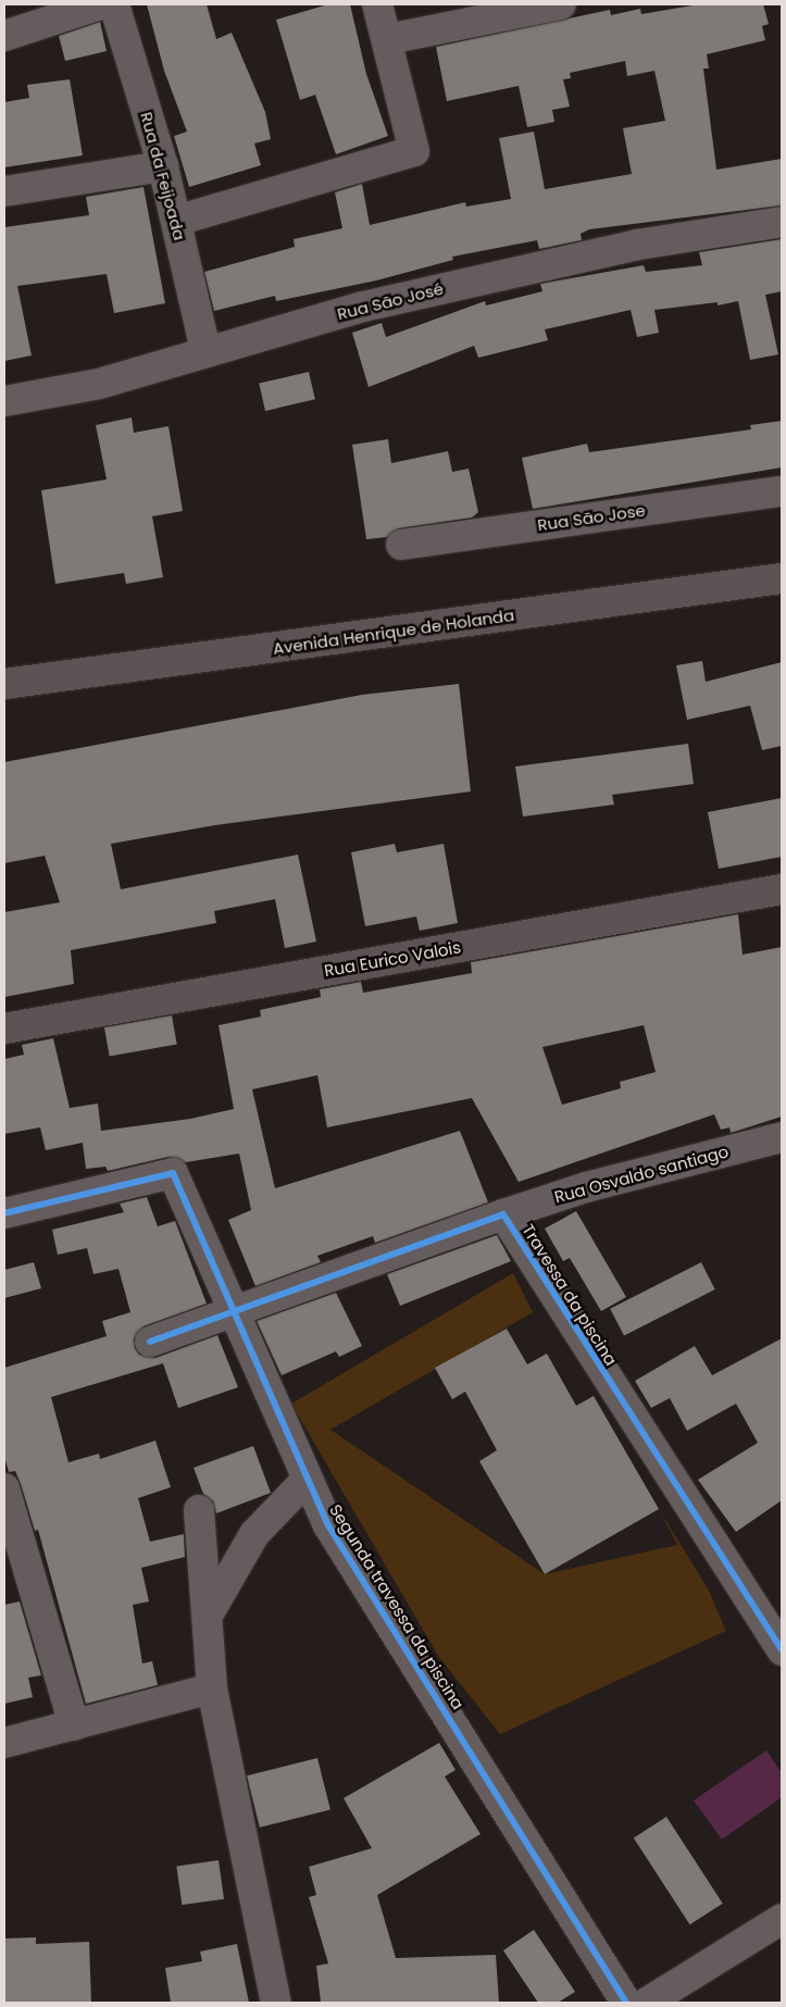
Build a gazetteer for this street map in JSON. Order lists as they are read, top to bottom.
{
  "streets": {
    "main road": ["Avenida Henrique de Holanda", "Rua Eurico Valois"],
    "street": [
      "Rua da Feijoada",
      "Rua São José",
      "Rua São Jose",
      "Rua Osvaldo santiago",
      "Travessa da piscina",
      "Segunda travessa da piscina"
    ]
  },
  "crossings": [
    ["Rua da Feijoada", "Rua São José"],
    ["Rua Osvaldo santiago", "Travessa da piscina"],
    ["Travessa da piscina", "Segunda travessa da piscina"]
  ]
}
